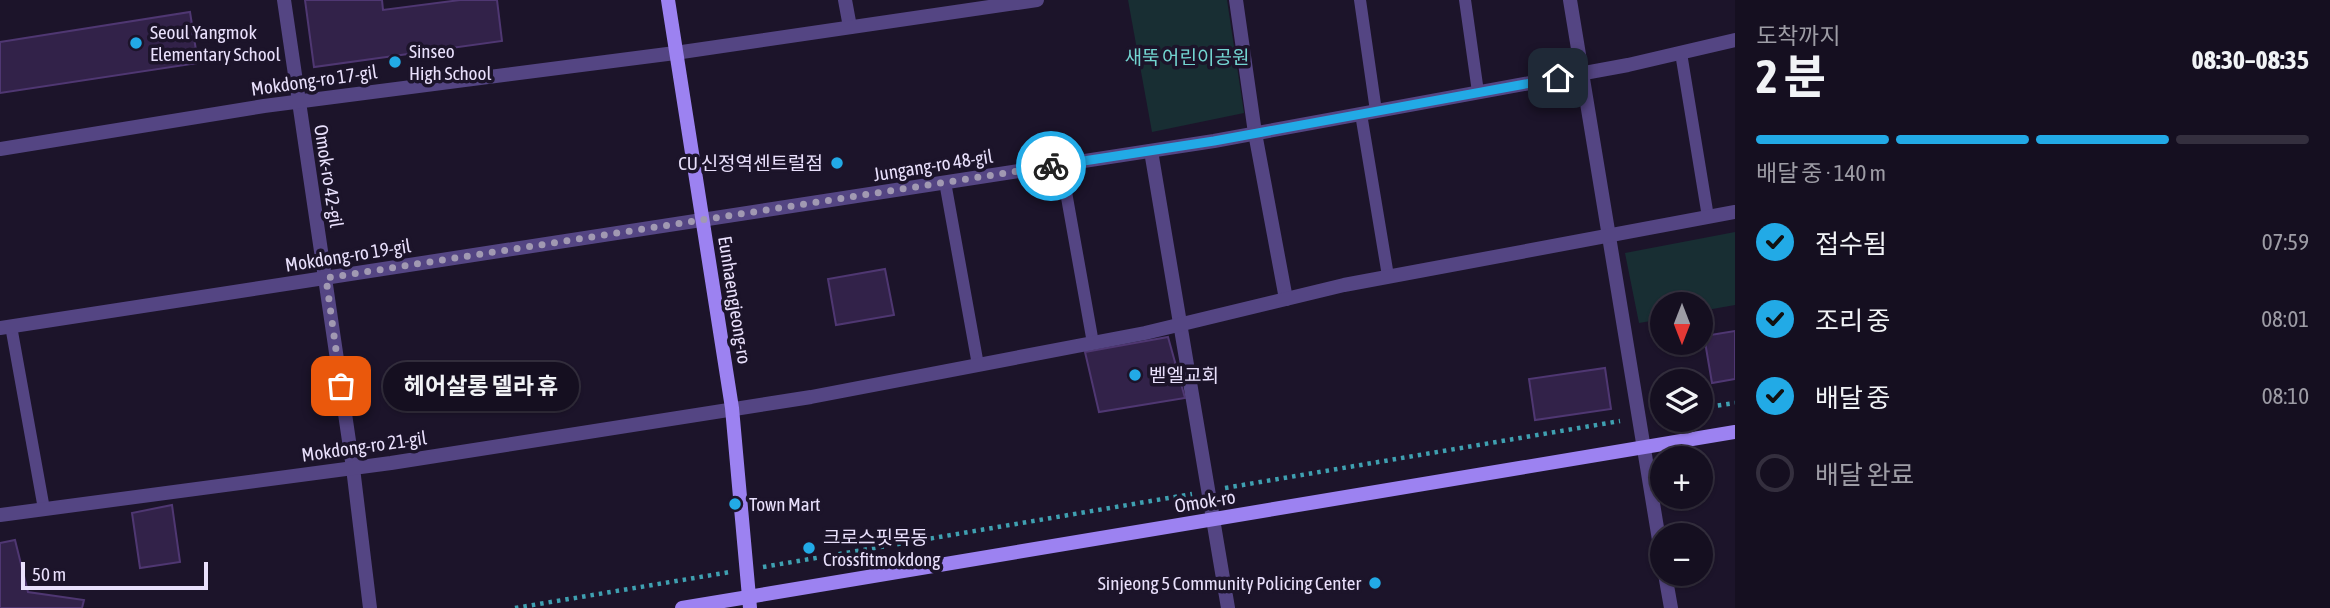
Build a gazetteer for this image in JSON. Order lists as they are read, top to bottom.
{
  "streets": {
    "main road": ["Eunhaengjeong-ro", "Omok-ro"],
    "street": [
      "Mokdong-ro 17-gil",
      "Jungang-ro 48-gil",
      "Omok-ro 42-gil",
      "Mokdong-ro 19-gil",
      "Mokdong-ro 21-gil"
    ]
  },
  "crossings": [
    ["Mokdong-ro 17-gil", "Omok-ro 42-gil"],
    ["Mokdong-ro 17-gil", "Eunhaengjeong-ro"],
    ["Jungang-ro 48-gil", "Mokdong-ro 19-gil"],
    ["Jungang-ro 48-gil", "Eunhaengjeong-ro"],
    ["Omok-ro 42-gil", "Mokdong-ro 19-gil"],
    ["Omok-ro 42-gil", "Mokdong-ro 21-gil"],
    ["Mokdong-ro 19-gil", "Eunhaengjeong-ro"],
    ["Eunhaengjeong-ro", "Mokdong-ro 21-gil"],
    ["Eunhaengjeong-ro", "Omok-ro"]
  ],
  "parks": ["새뚝 어린이공원"],
  "places": [
    "Seoul Yangmok Elementary School",
    "Sinseo High School",
    "CU 신정역센트럴점",
    "벧엘교회",
    "헤어살롱 델라 휴",
    "Town Mart",
    "크로스핏목동 Crossfitmokdong",
    "Sinjeong 5 Community Policing Center"
  ],
  "scale_bar": "50 m",
  "north": "bottom",
  "page": {
    "heading": ["2 분", "도착까지", "08:30–08:35"],
    "bar": "배달 중 · 140 m",
    "list": [
      ["접수됨", "07:59"],
      ["조리 중", "08:01"],
      ["배달 중", "08:10"],
      "배달 완료"
    ],
    "map_buttons": ["+", "−"],
    "bubble": "헤어살롱 델라 휴",
    "scale": "50 m"
  }
}
